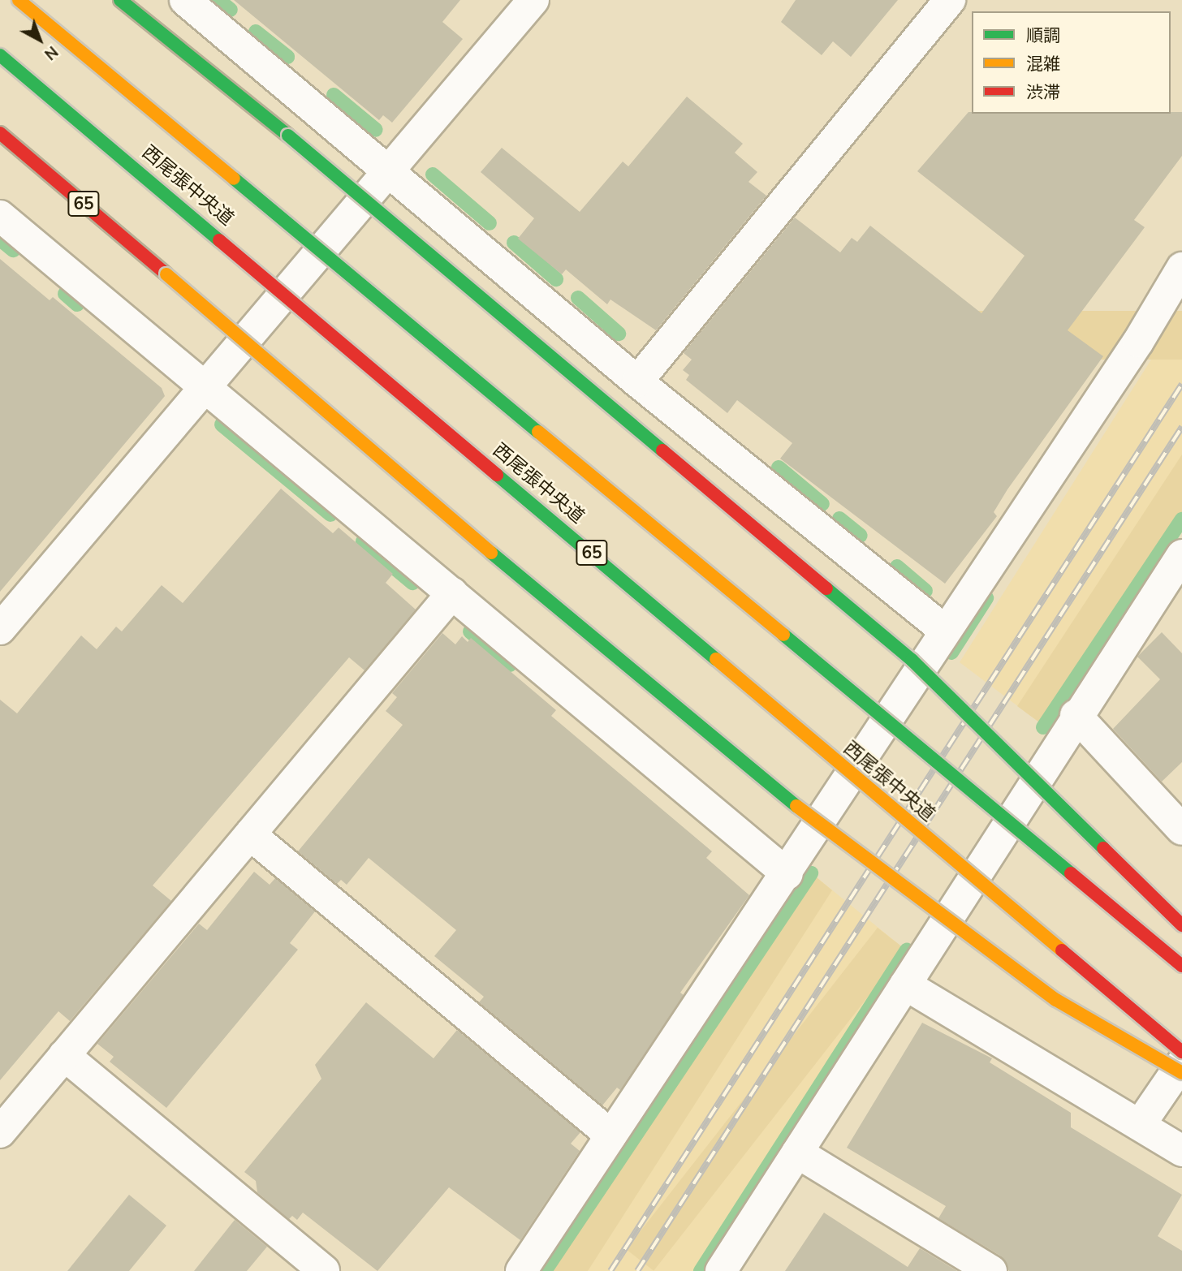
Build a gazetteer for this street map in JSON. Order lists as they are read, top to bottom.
{
  "streets": {
    "main road": ["西尾張中央道", "65"]
  },
  "legend": ["順調", "混雑", "渋滞"],
  "north": "bottom right"
}
